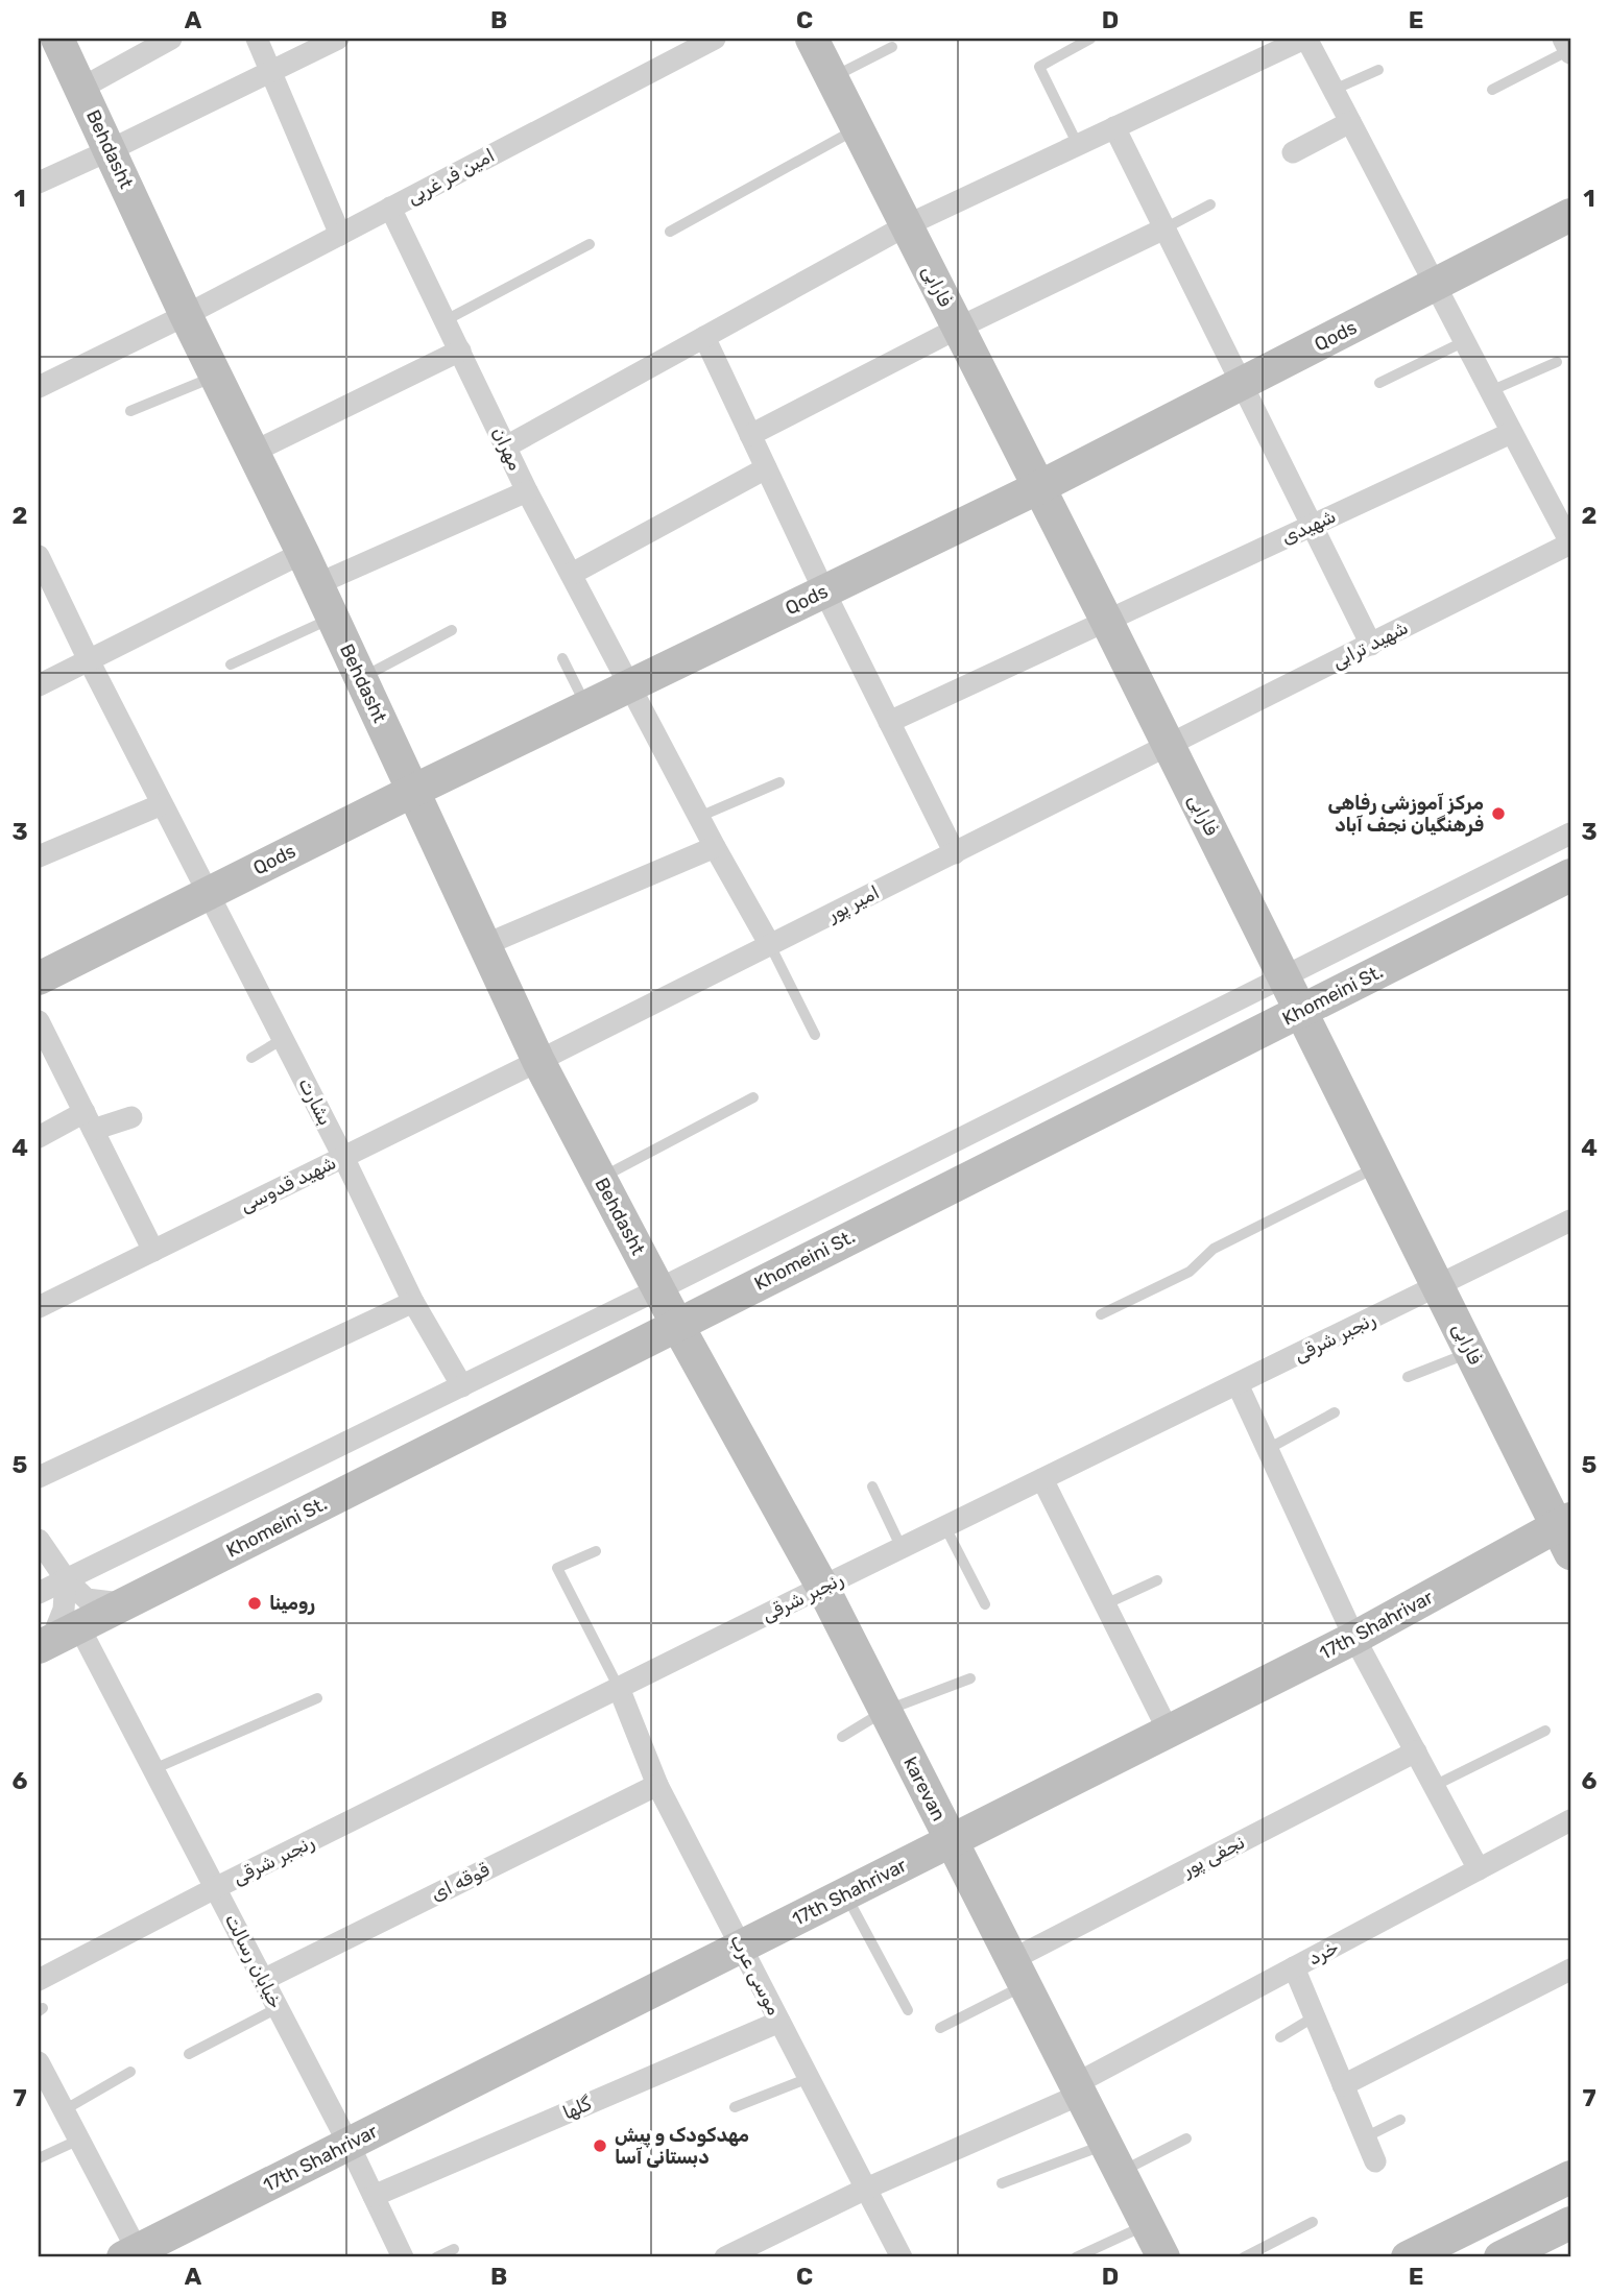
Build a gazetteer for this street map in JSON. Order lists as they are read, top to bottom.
{
  "streets": {
    "street": [
      "Behdasht",
      "امین فر غربی",
      "فارابی",
      "Qods",
      "مهران",
      "شهیدی",
      "شهید ترابی",
      "امیر پور",
      "Khomeini St.",
      "بشارت",
      "شهید قدوسی",
      "رنجبر شرقی",
      "17th Shahrivar",
      "karevan",
      "نجفی پور",
      "قوقه ای",
      "خرد",
      "خیابان رسالت",
      "موسی عرب",
      "گلها"
    ]
  },
  "crossings": [
    ["Behdasht", "امین فر غربی"],
    ["Behdasht", "Qods"],
    ["Behdasht", "امیر پور"],
    ["Behdasht", "Khomeini St."],
    ["Behdasht", "شهید قدوسی"],
    ["Behdasht", "karevan"],
    ["امین فر غربی", "مهران"],
    ["فارابی", "Qods"],
    ["فارابی", "شهیدی"],
    ["فارابی", "شهید ترابی"],
    ["فارابی", "امیر پور"],
    ["فارابی", "Khomeini St."],
    ["فارابی", "رنجبر شرقی"],
    ["فارابی", "17th Shahrivar"],
    ["Qods", "مهران"],
    ["Qods", "بشارت"],
    ["مهران", "امیر پور"],
    ["شهید ترابی", "امیر پور"],
    ["امیر پور", "شهید قدوسی"],
    ["Khomeini St.", "karevan"],
    ["Khomeini St.", "خیابان رسالت"],
    ["بشارت", "شهید قدوسی"],
    ["رنجبر شرقی", "karevan"],
    ["رنجبر شرقی", "خیابان رسالت"],
    ["رنجبر شرقی", "موسی عرب"],
    ["17th Shahrivar", "karevan"],
    ["17th Shahrivar", "خیابان رسالت"],
    ["17th Shahrivar", "موسی عرب"],
    ["karevan", "نجفی پور"],
    ["karevan", "خرد"],
    ["قوقه ای", "خیابان رسالت"],
    ["قوقه ای", "موسی عرب"],
    ["خرد", "موسی عرب"],
    ["خیابان رسالت", "گلها"],
    ["موسی عرب", "گلها"]
  ],
  "places": ["مرکز آموزشی رفاهی فرهنگیان نجف آباد", "رومینا", "مهدکودک و پیش دبستانی آسا"],
  "grid": {
    "columns": [
      "A",
      "B",
      "C",
      "D",
      "E"
    ],
    "rows": [
      "1",
      "2",
      "3",
      "4",
      "5",
      "6",
      "7"
    ]
  }
}
